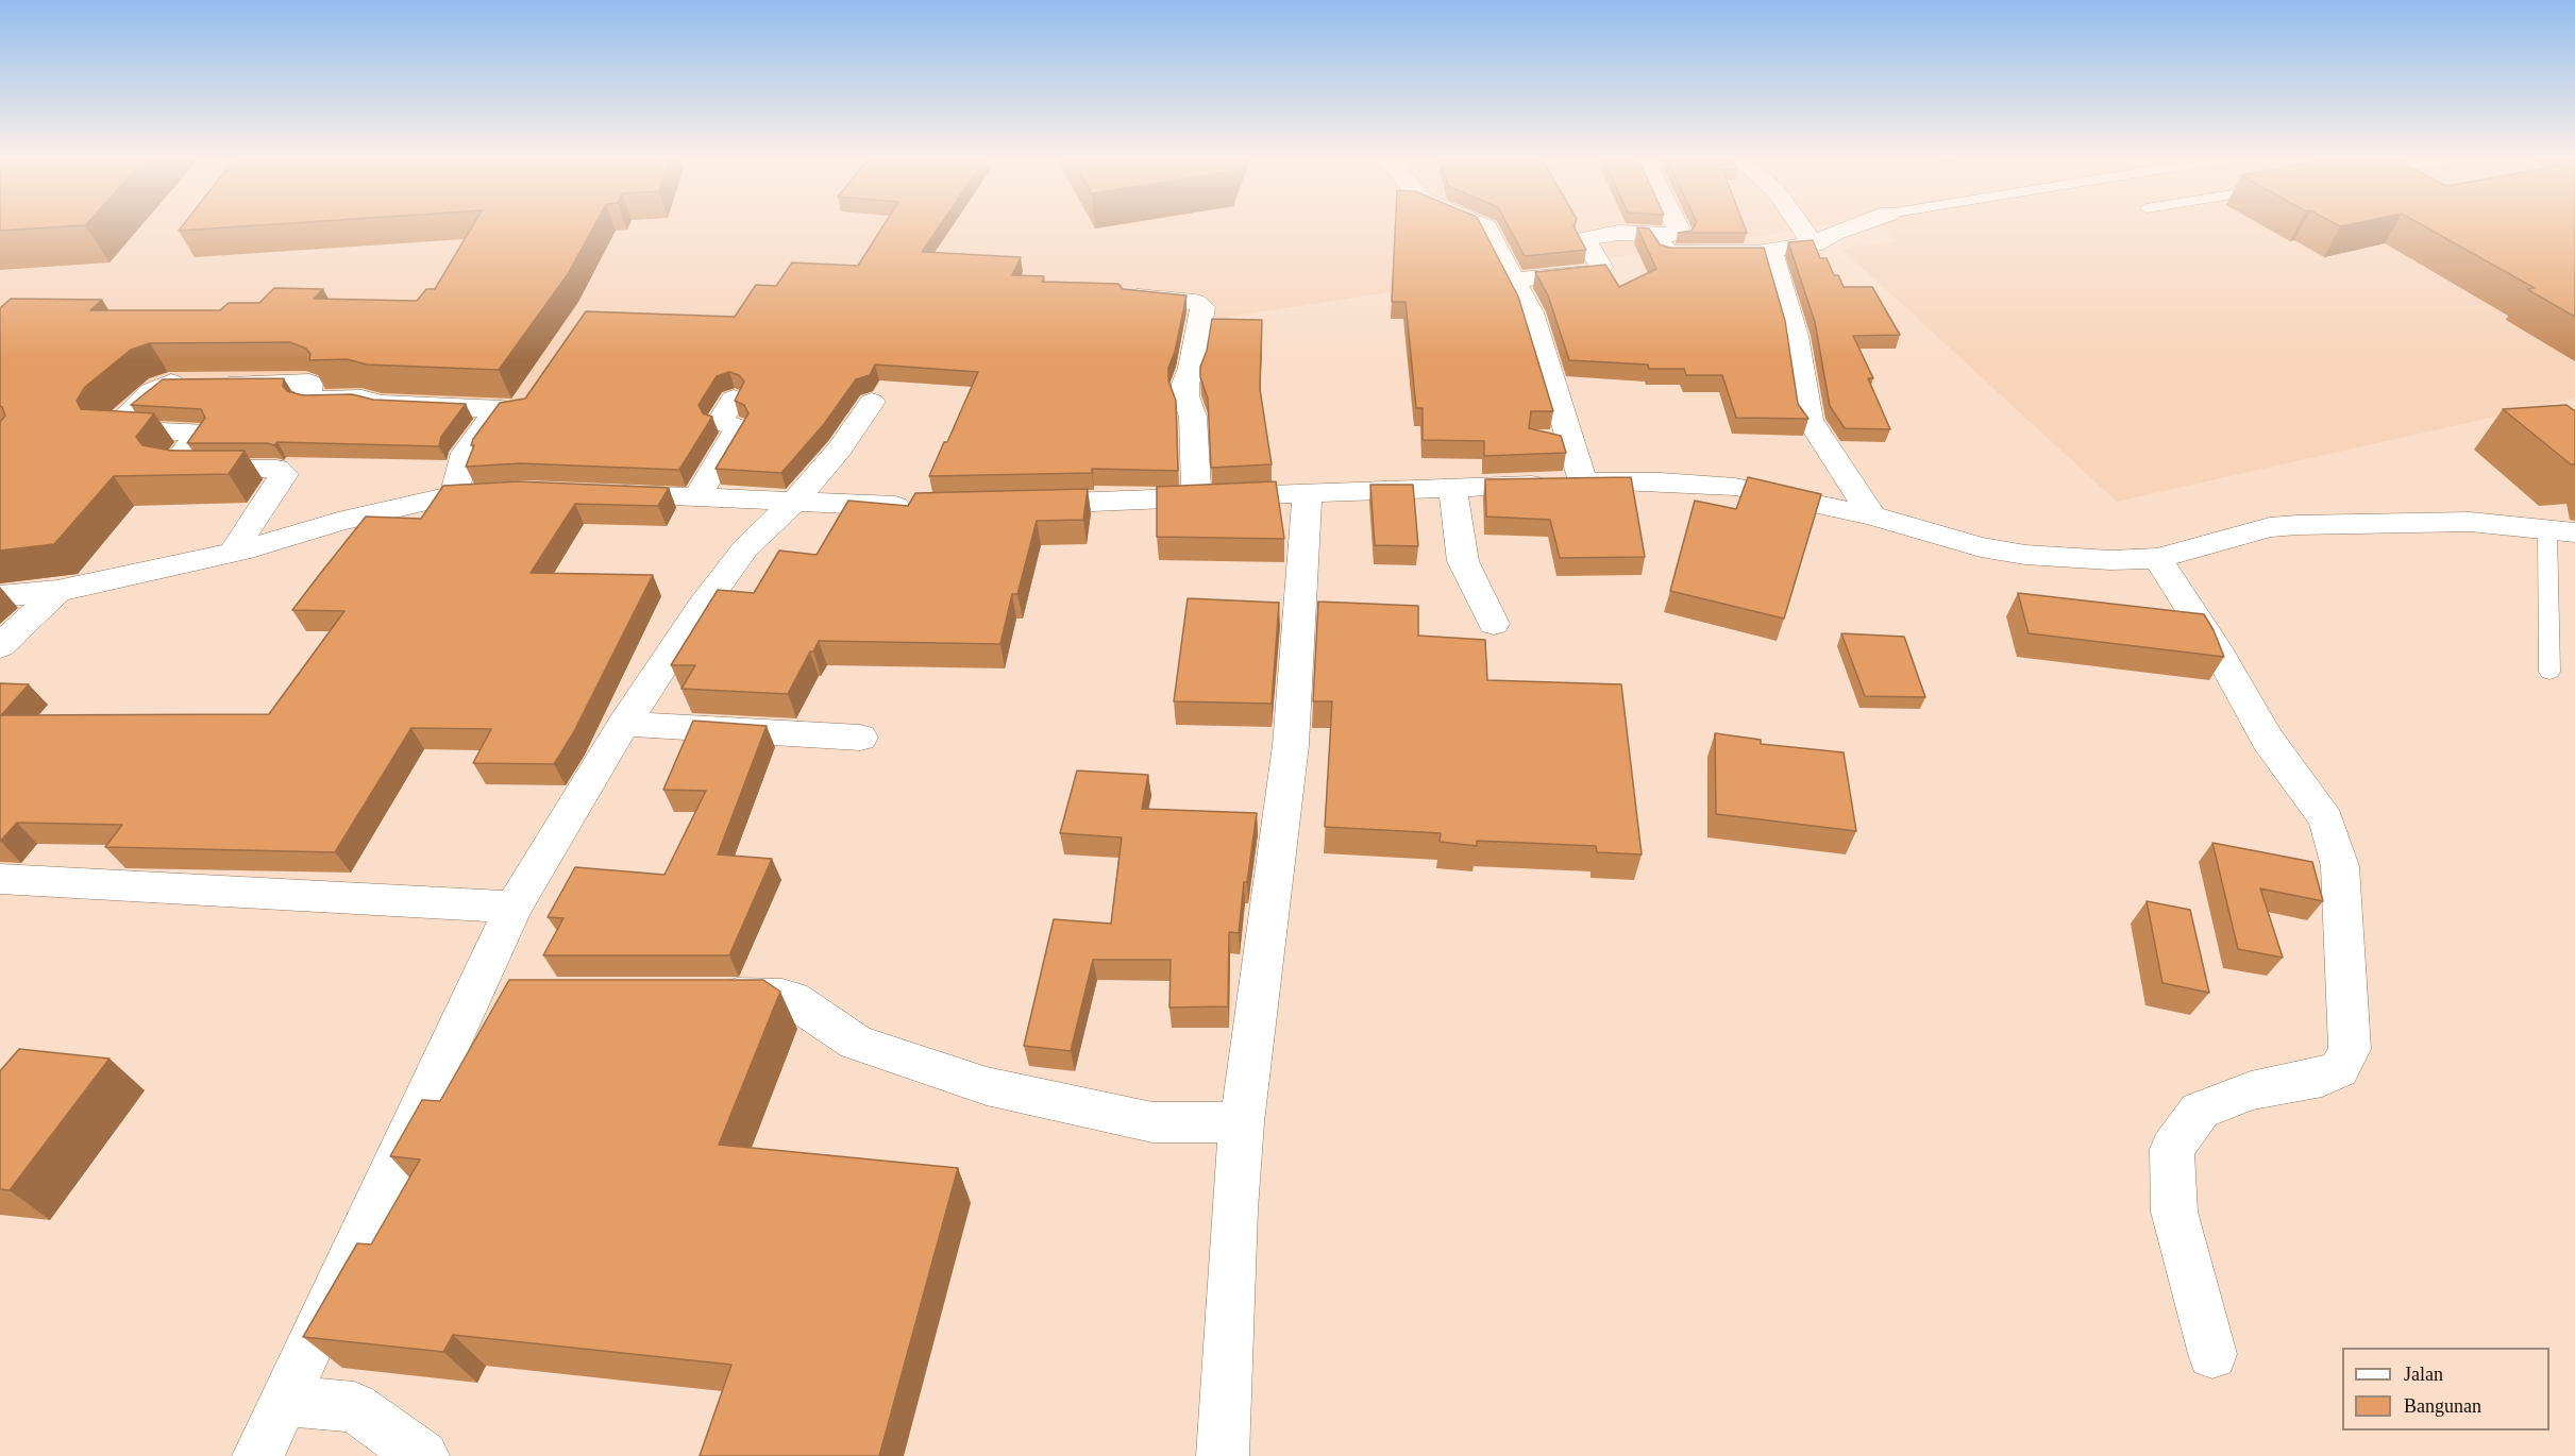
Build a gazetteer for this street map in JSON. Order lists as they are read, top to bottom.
{
  "legend": ["Jalan", "Bangunan"]
}
